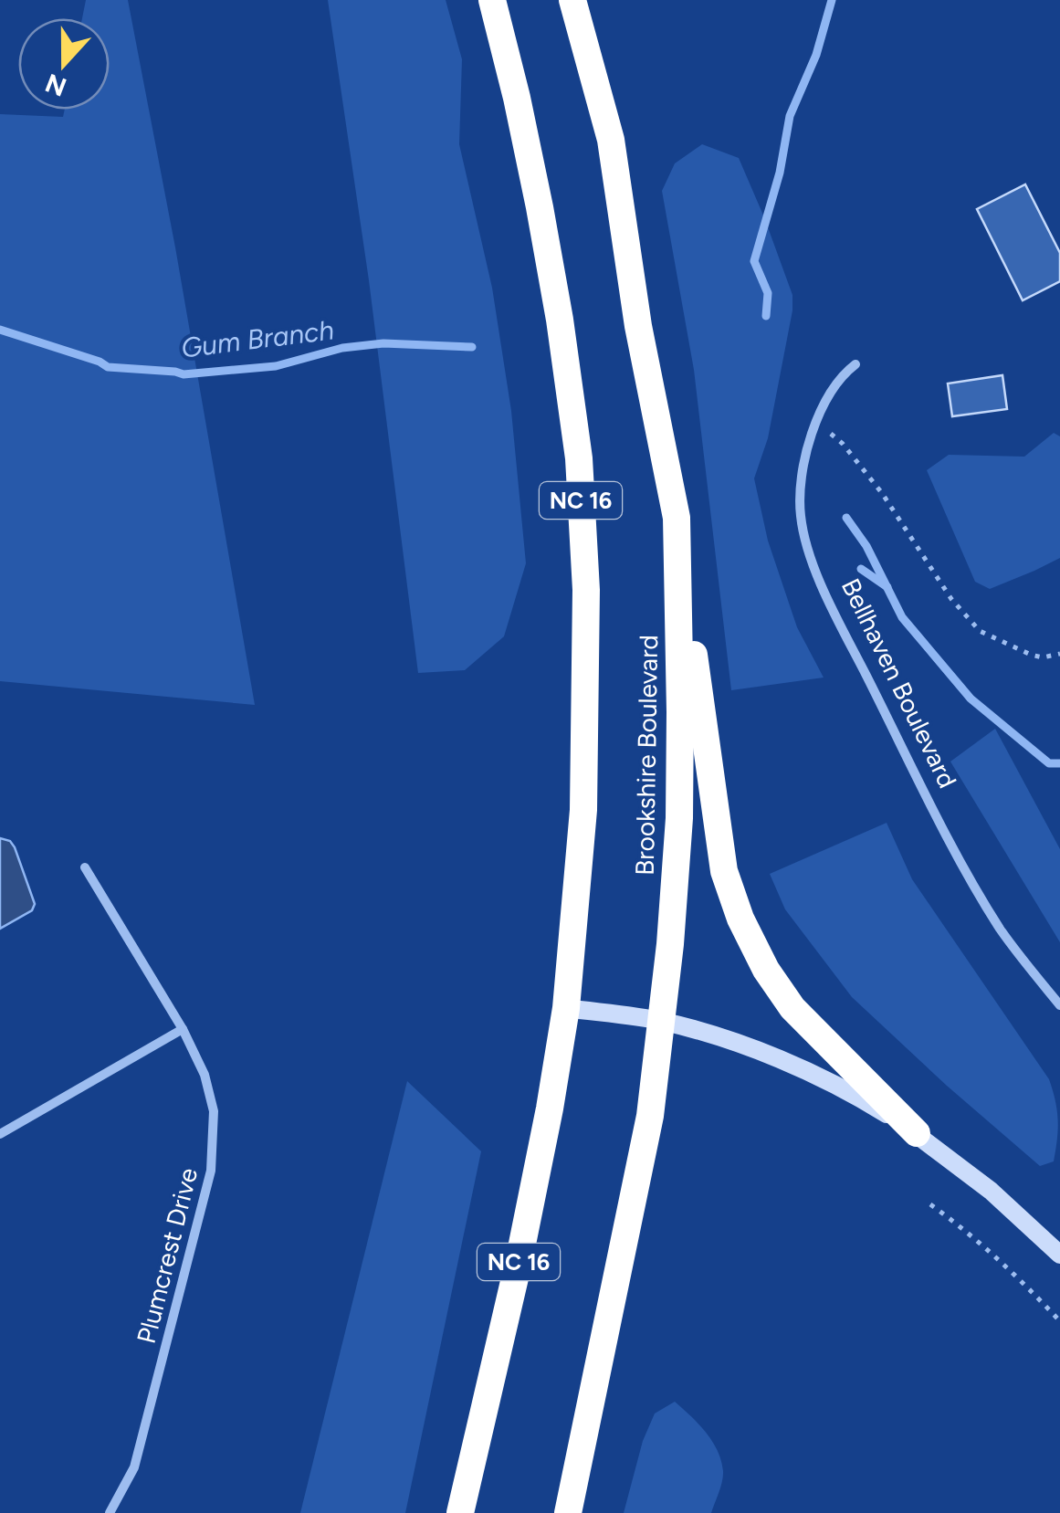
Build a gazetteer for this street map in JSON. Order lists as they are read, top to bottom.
{
  "streets": {
    "highway": ["NC 16", "Brookshire Boulevard"],
    "street": ["Bellhaven Boulevard", "Plumcrest Drive"]
  },
  "water": ["Gum Branch"],
  "north": "bottom"
}
